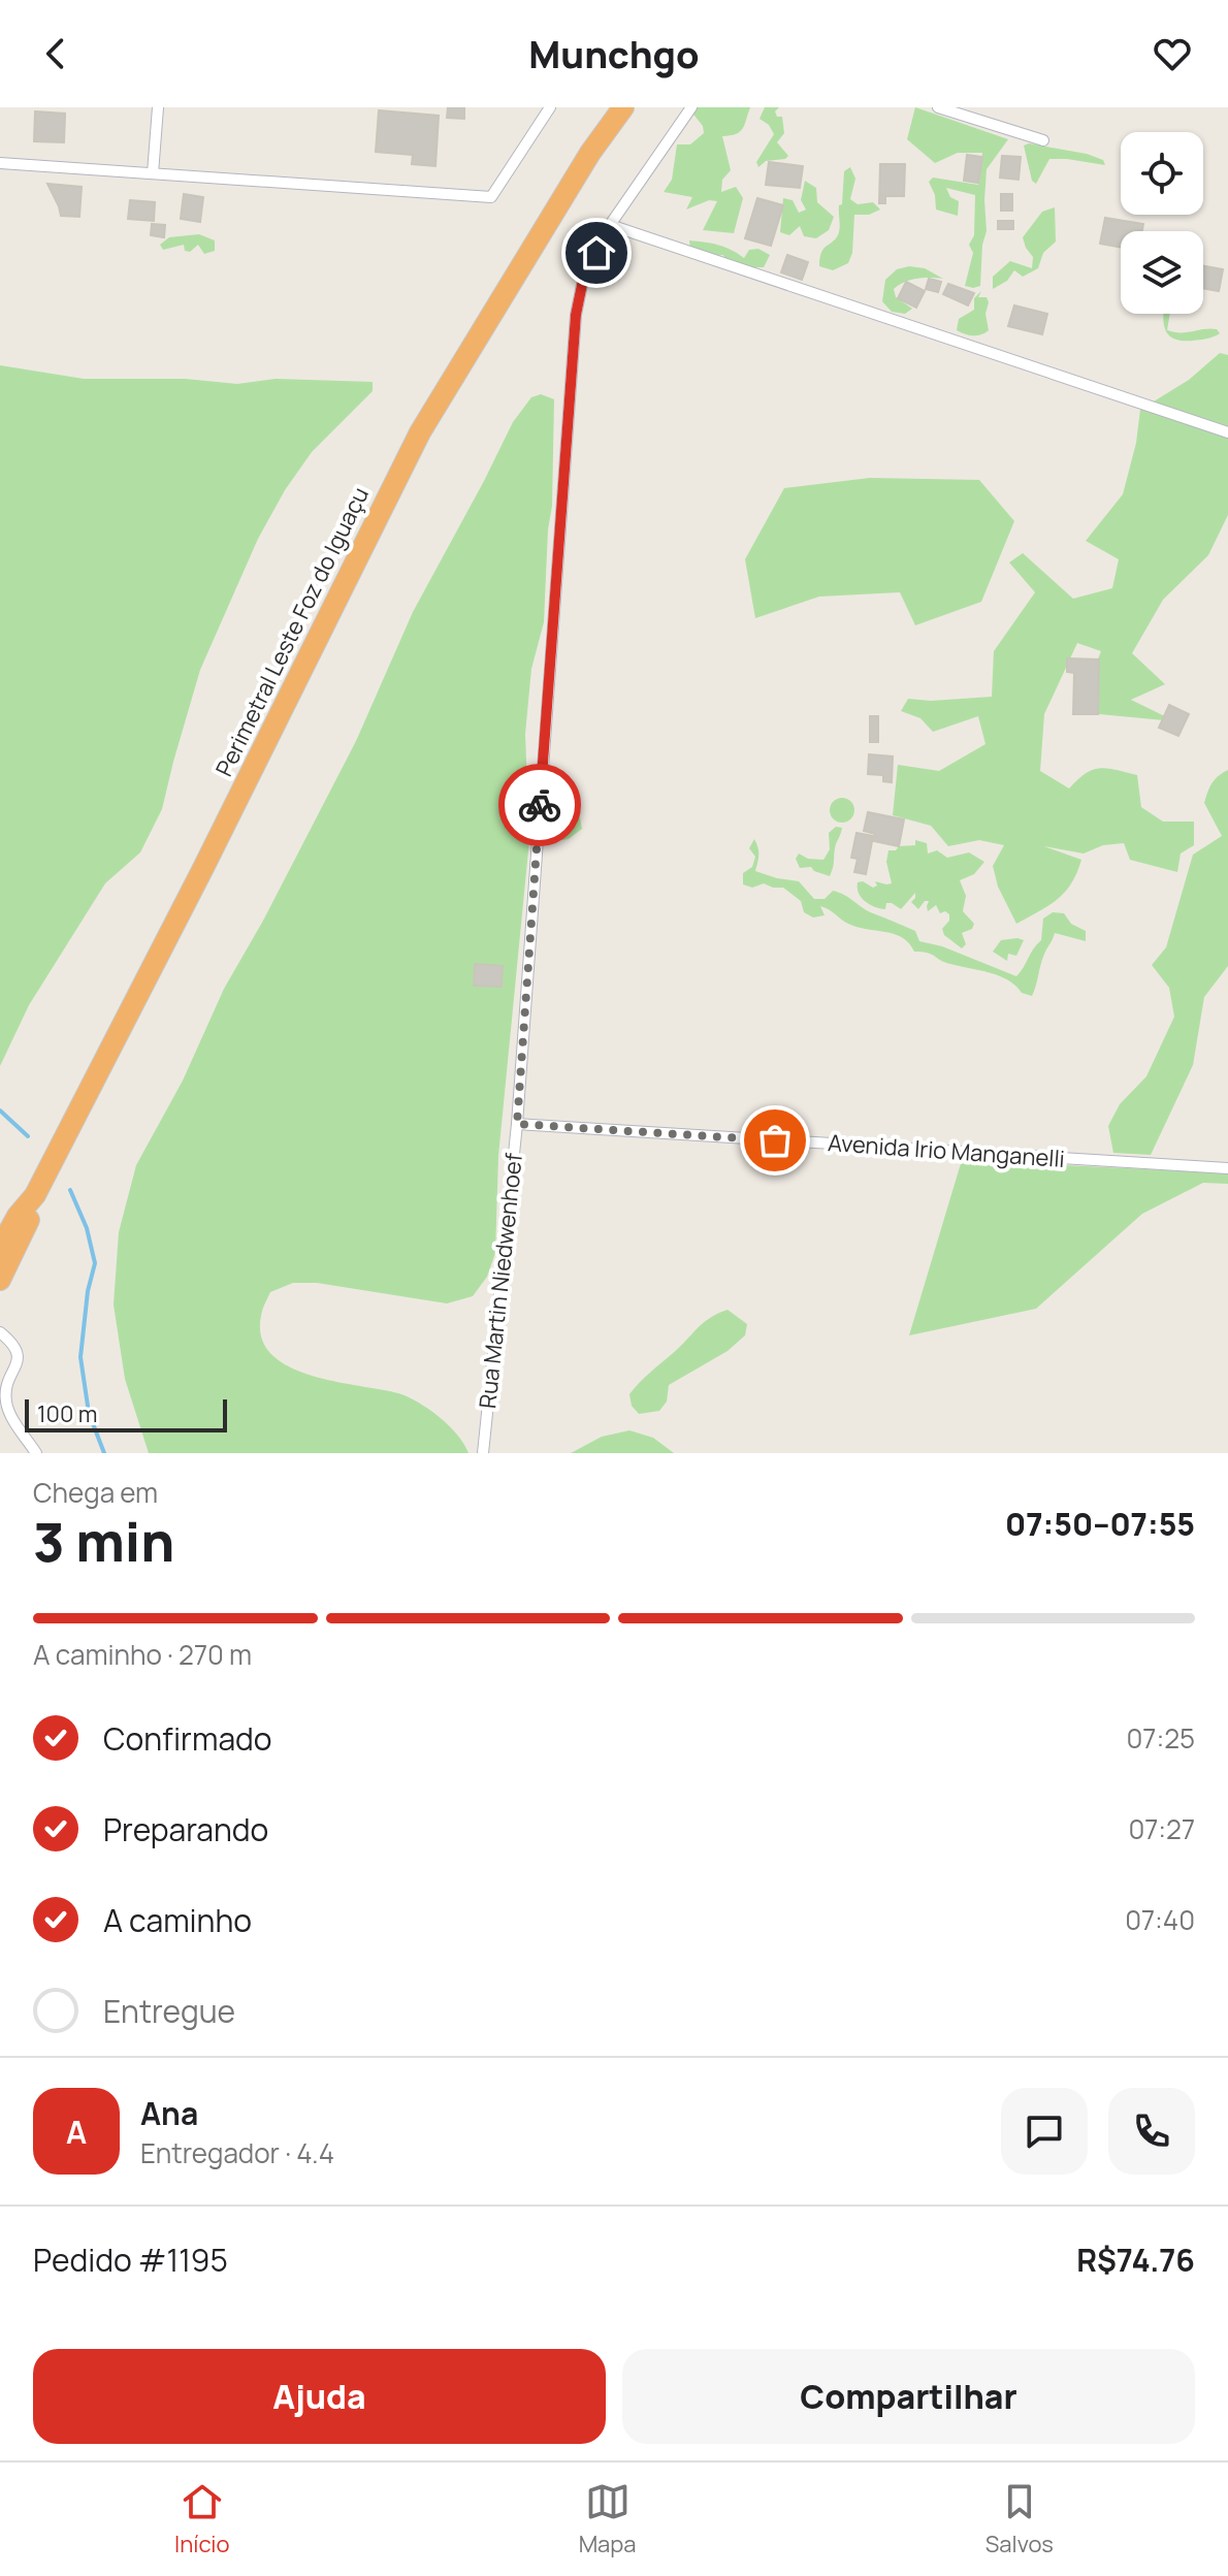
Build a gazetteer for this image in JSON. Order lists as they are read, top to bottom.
{
  "streets": {
    "highway": ["Perimetral Leste Foz do Iguaçu"],
    "street": ["Avenida Irio Manganelli", "Rua Martin Niedwenhoef"]
  },
  "crossings": [
    ["Avenida Irio Manganelli", "Rua Martin Niedwenhoef"]
  ],
  "scale_bar": "100 m",
  "page": {
    "header": "Munchgo",
    "scale": "100 m",
    "heading": ["3 min", "Chega em", "07:50–07:55"],
    "panel": [
      "Ana",
      "Entregador · 4.4",
      "Pedido #1195",
      "R$74.76"
    ],
    "bar": "A caminho · 270 m",
    "list": [
      ["Confirmado", "07:25"],
      ["Preparando", "07:27"],
      ["A caminho", "07:40"],
      "Entregue"
    ],
    "round": "A",
    "buttons": ["Ajuda", "Compartilhar"],
    "tabs": ["Início", "Mapa", "Salvos"]
  }
}
